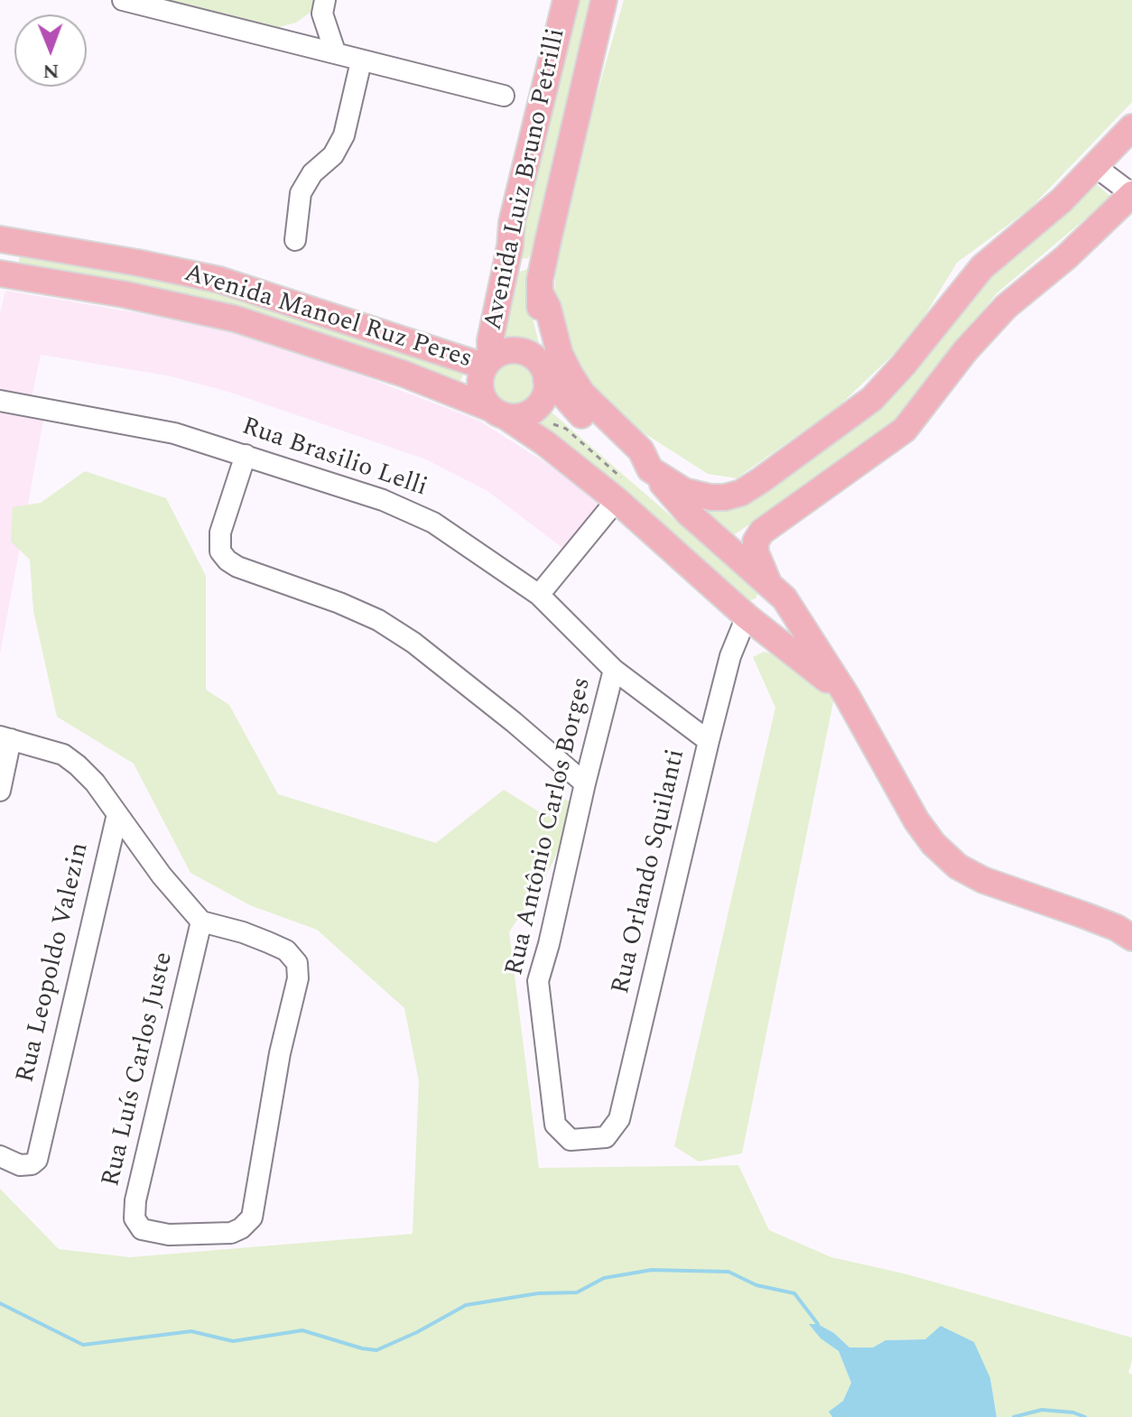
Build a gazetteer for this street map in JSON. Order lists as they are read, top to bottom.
{
  "streets": {
    "main road": ["Avenida Luiz Bruno Petrilli", "Avenida Manoel Ruz Peres"],
    "street": [
      "Rua Brasilio Lelli",
      "Rua Antônio Carlos Borges",
      "Rua Orlando Squilanti",
      "Rua Leopoldo Valezin",
      "Rua Luís Carlos Juste"
    ]
  },
  "crossings": [
    ["Avenida Luiz Bruno Petrilli", "Avenida Manoel Ruz Peres"],
    ["Avenida Manoel Ruz Peres", "Rua Orlando Squilanti"],
    ["Rua Brasilio Lelli", "Rua Antônio Carlos Borges"],
    ["Rua Brasilio Lelli", "Rua Orlando Squilanti"],
    ["Rua Antônio Carlos Borges", "Rua Orlando Squilanti"]
  ],
  "north": "bottom"
}
